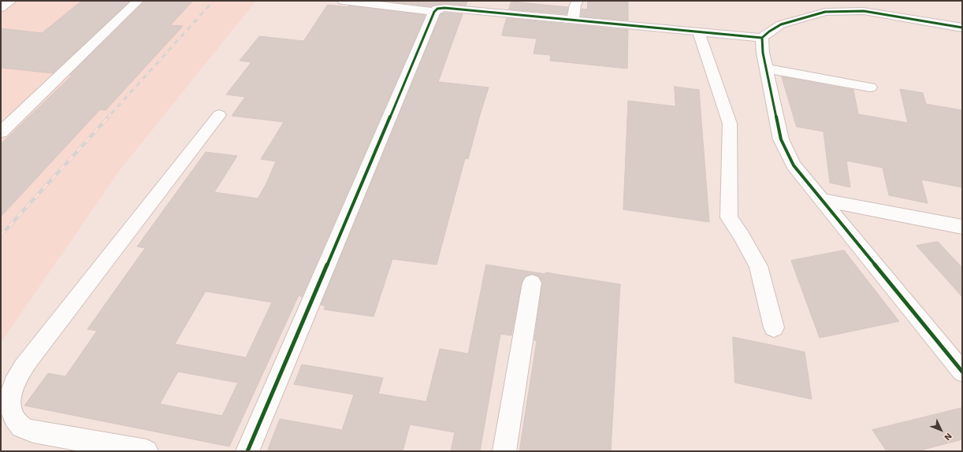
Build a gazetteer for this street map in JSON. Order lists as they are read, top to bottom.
{
  "north": "bottom right"
}
